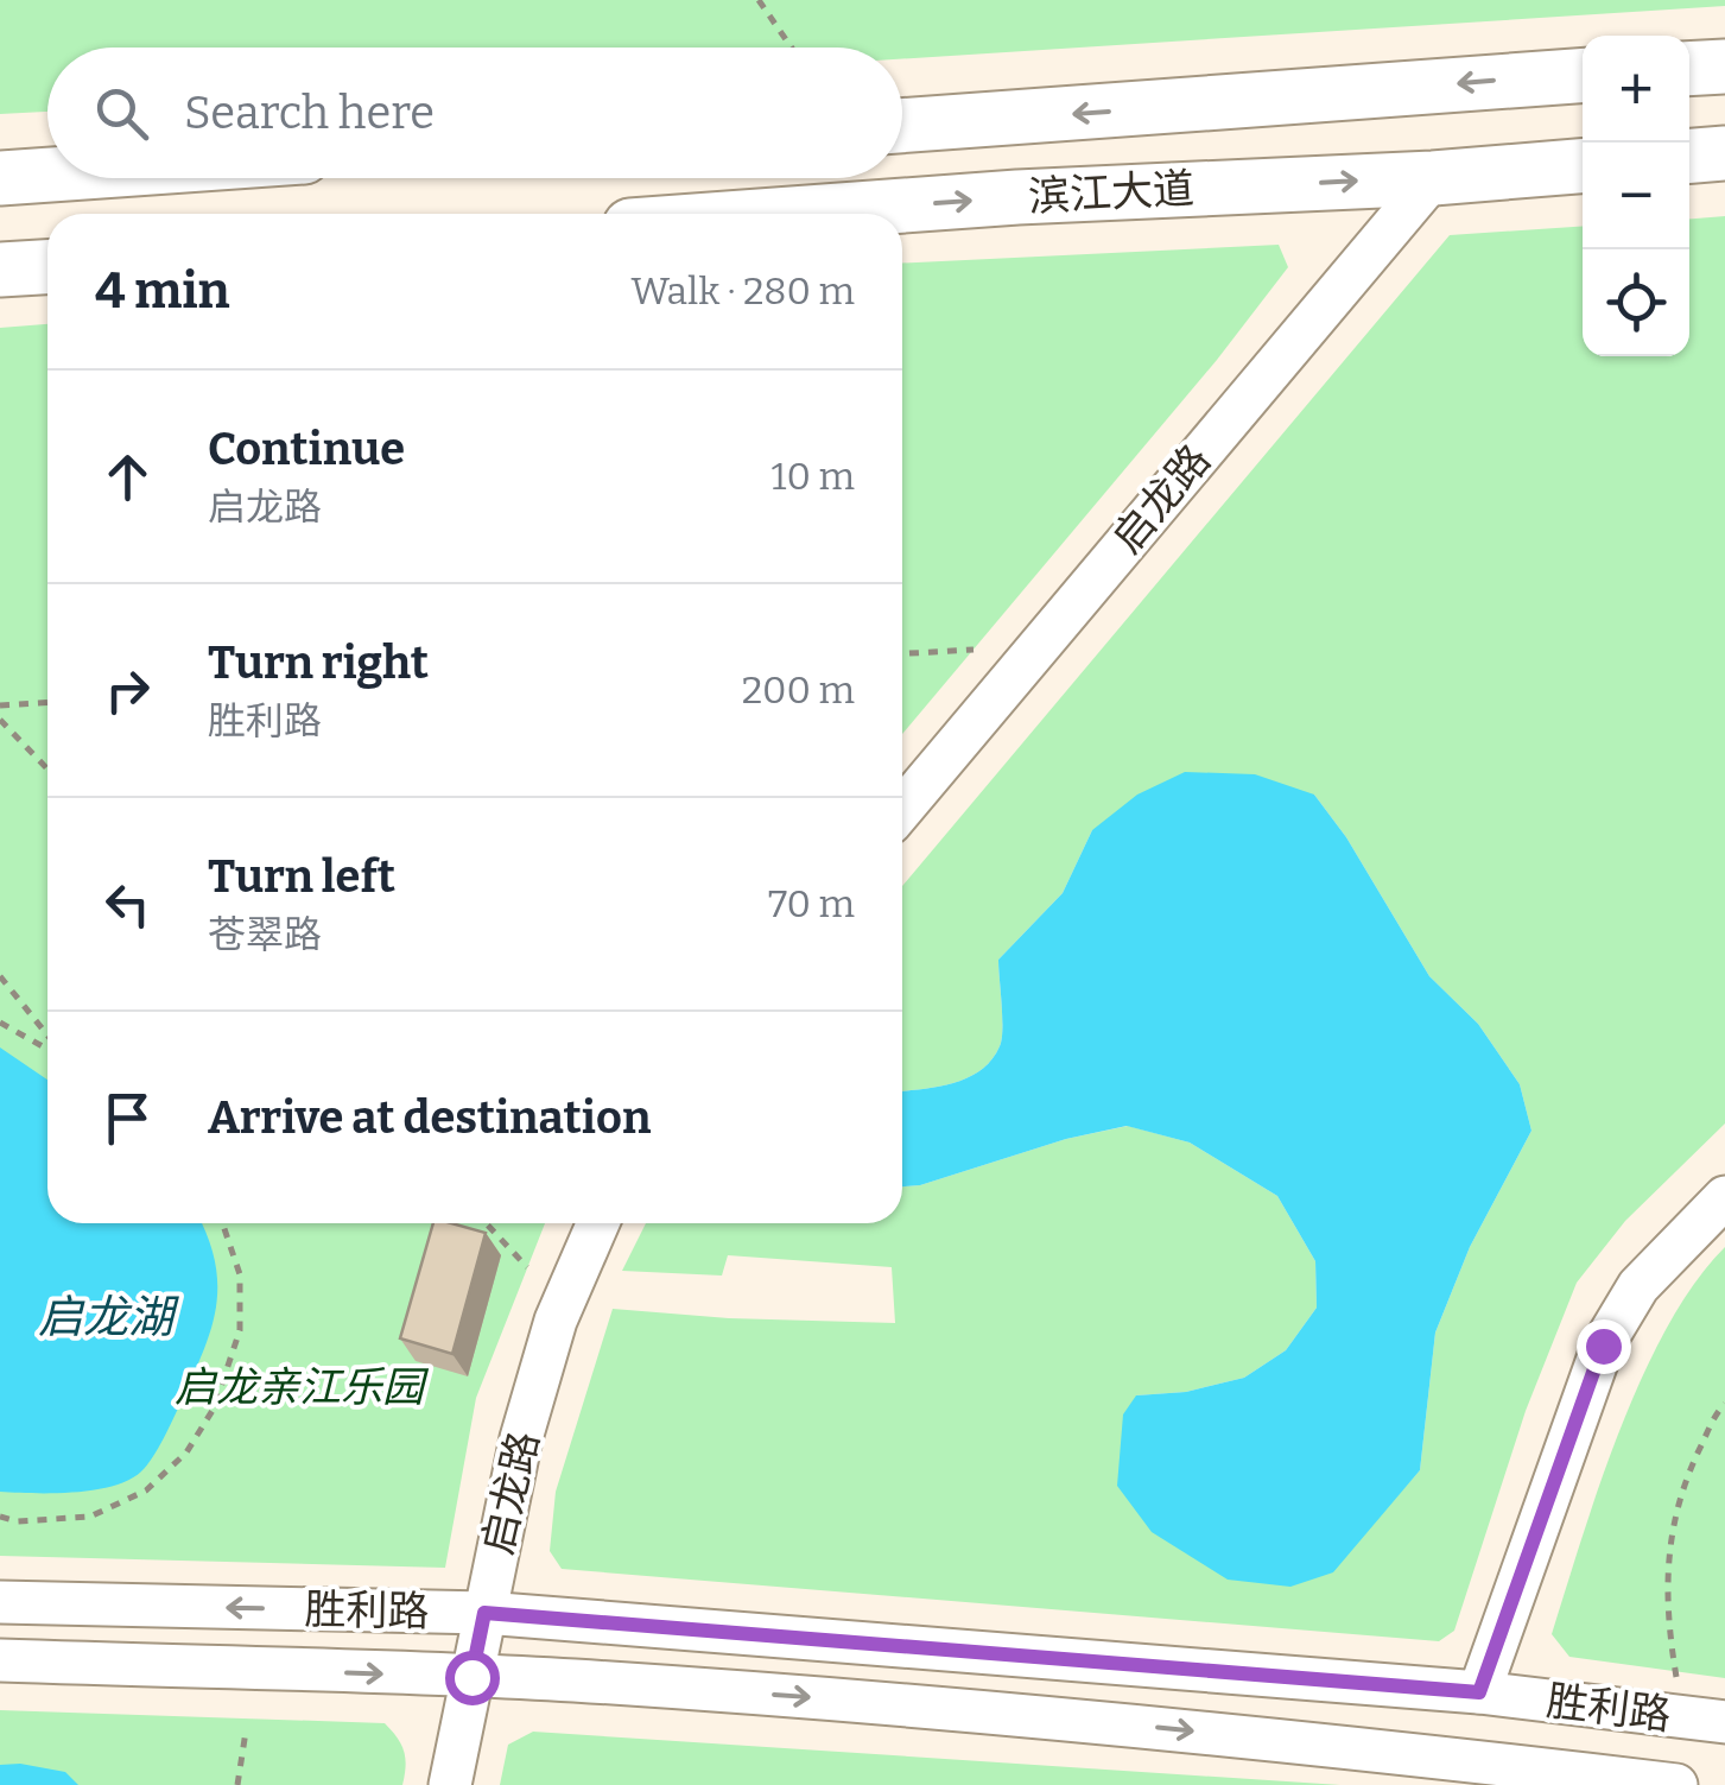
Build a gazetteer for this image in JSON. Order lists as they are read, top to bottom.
{
  "streets": {
    "main road": ["滨江大道"],
    "street": ["启龙路", "胜利路"]
  },
  "crossings": [
    ["滨江大道", "启龙路"],
    ["启龙路", "胜利路"]
  ],
  "water": ["启龙湖"],
  "parks": ["启龙亲江乐园"],
  "page": {
    "map_buttons": ["+", "−"],
    "search": "Search here",
    "heading": ["4 min", "Walk · 280 m"],
    "list": [
      ["Continue", "启龙路", "10 m"],
      ["Turn right", "胜利路", "200 m"],
      ["Turn left", "苍翠路", "70 m"],
      "Arrive at destination"
    ]
  }
}
